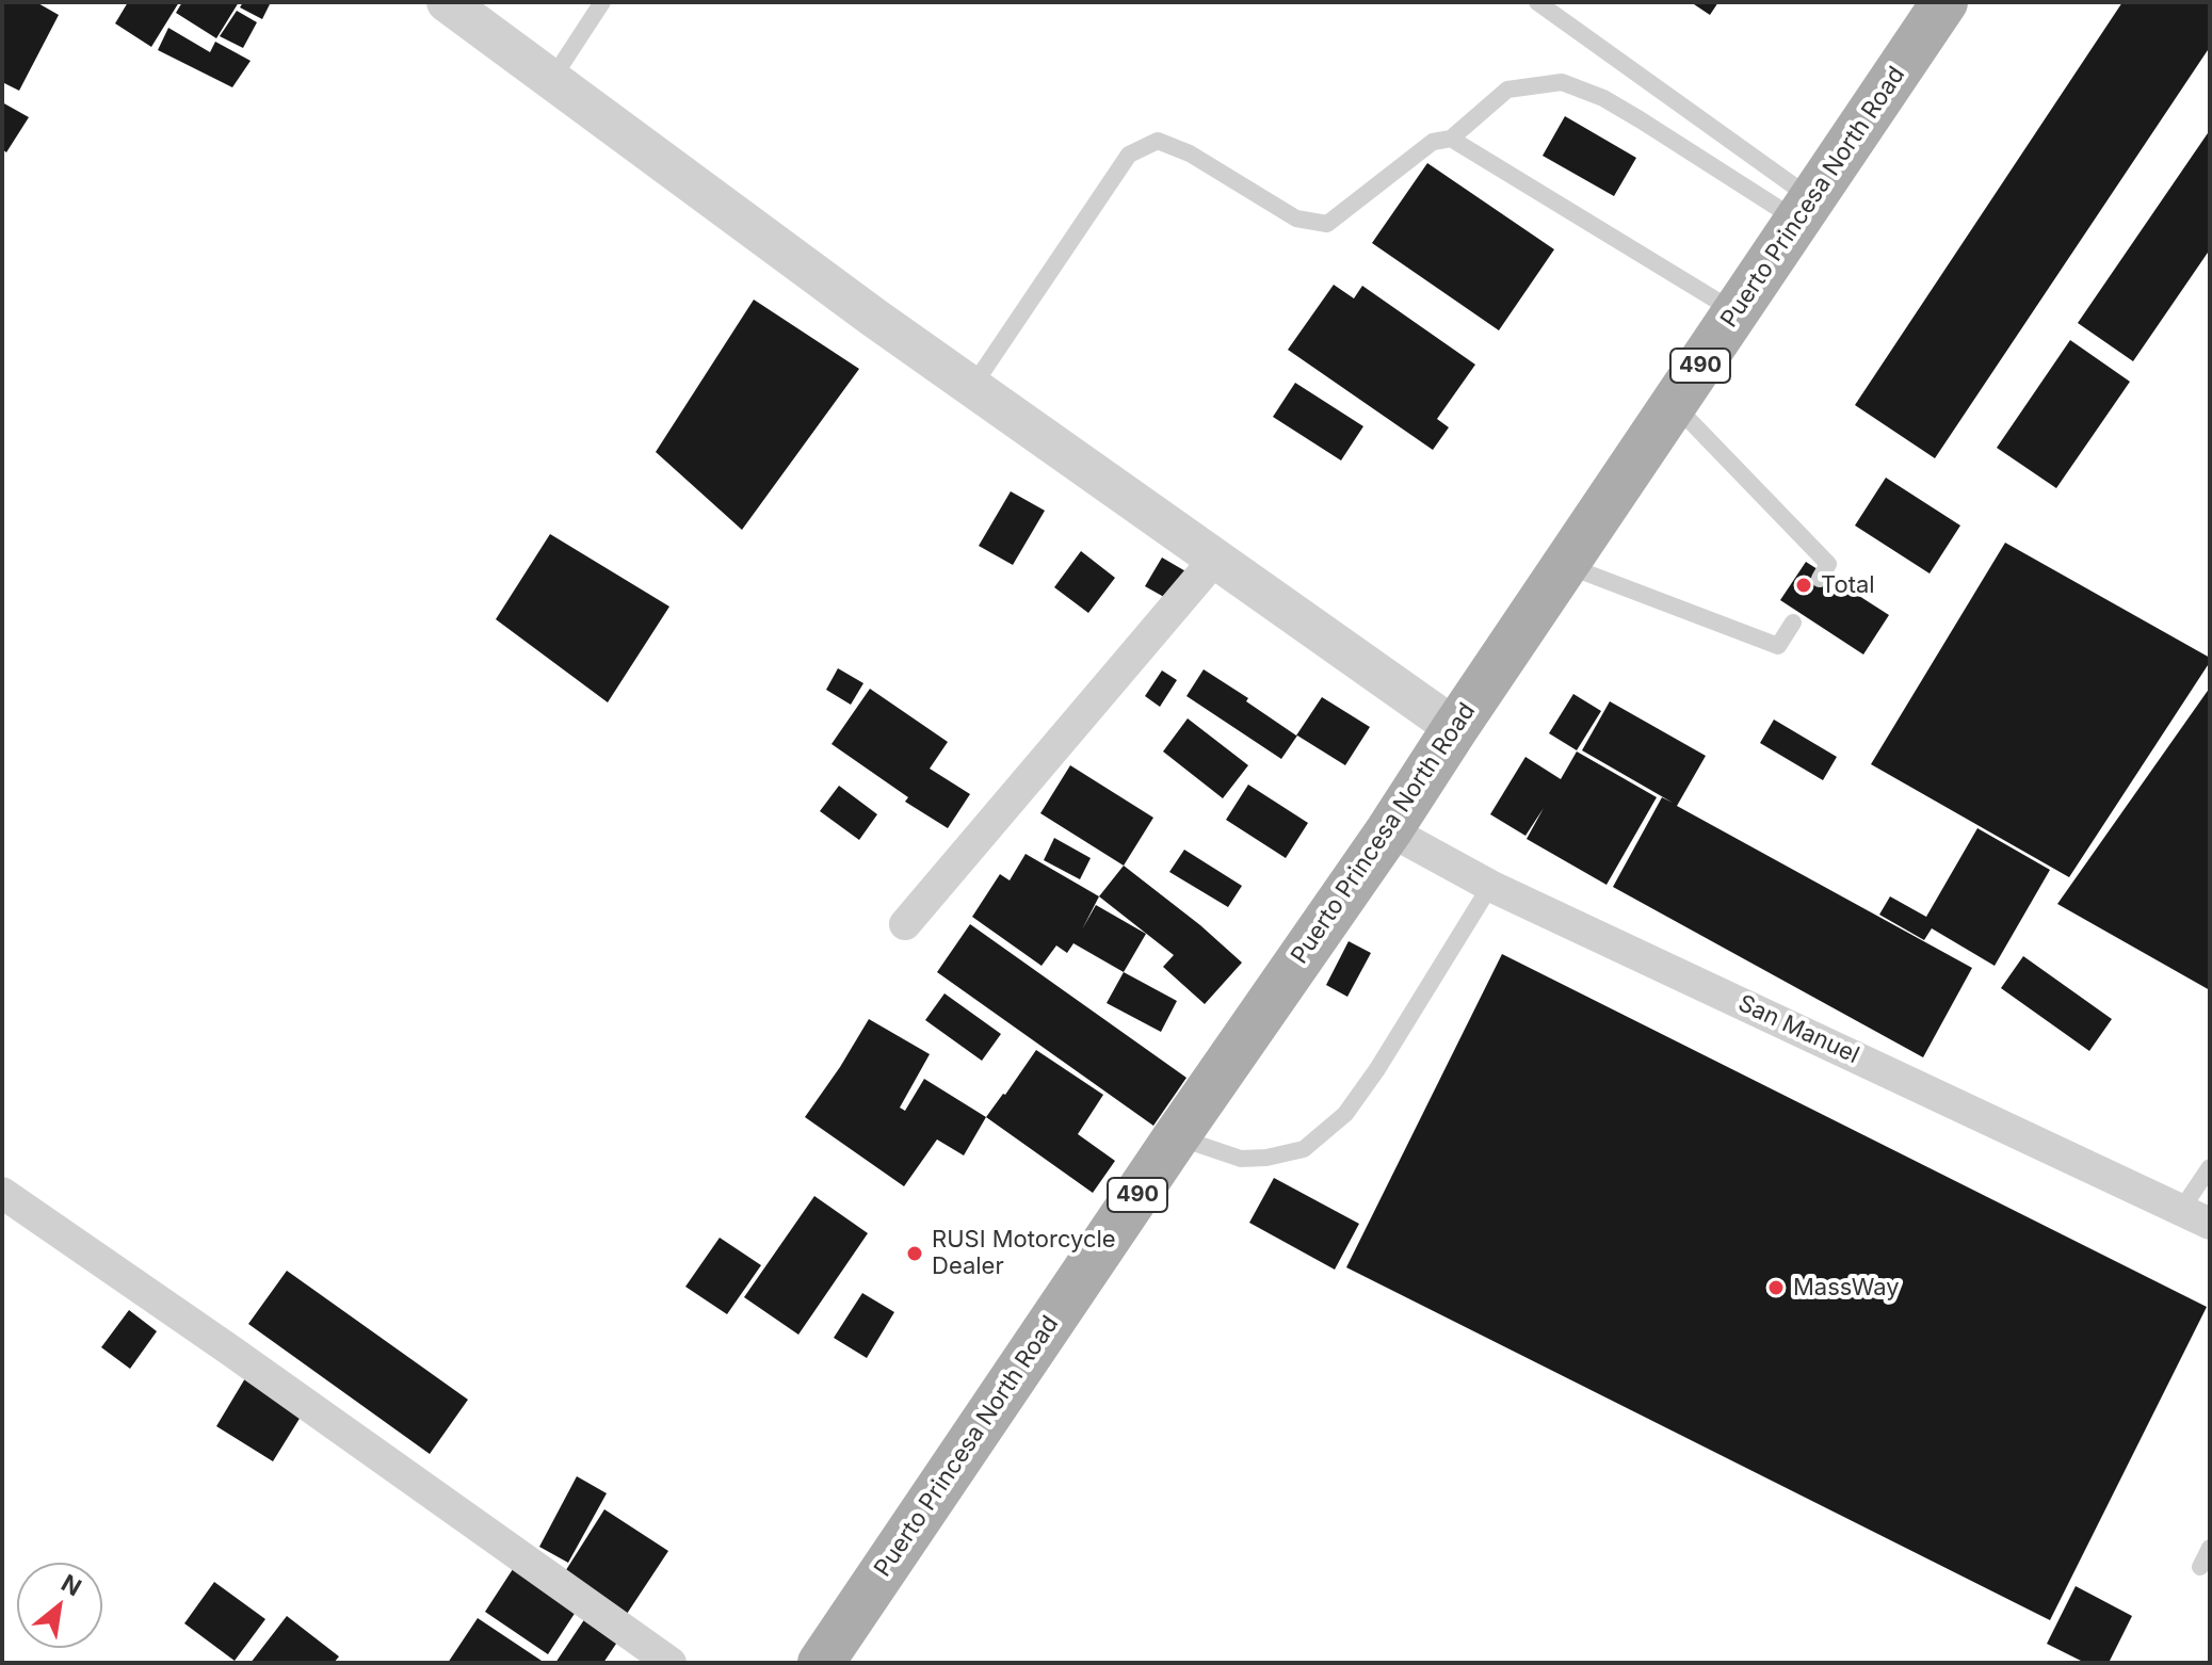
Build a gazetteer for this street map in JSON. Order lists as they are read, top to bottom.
{
  "streets": {
    "main road": ["Puerto Princesa North Road", "490"],
    "street": ["San Manuel"]
  },
  "crossings": [
    ["Puerto Princesa North Road", "San Manuel"]
  ],
  "places": ["Total", "RUSI Motorcycle Dealer", "MassWay"],
  "north": "top right"
}
